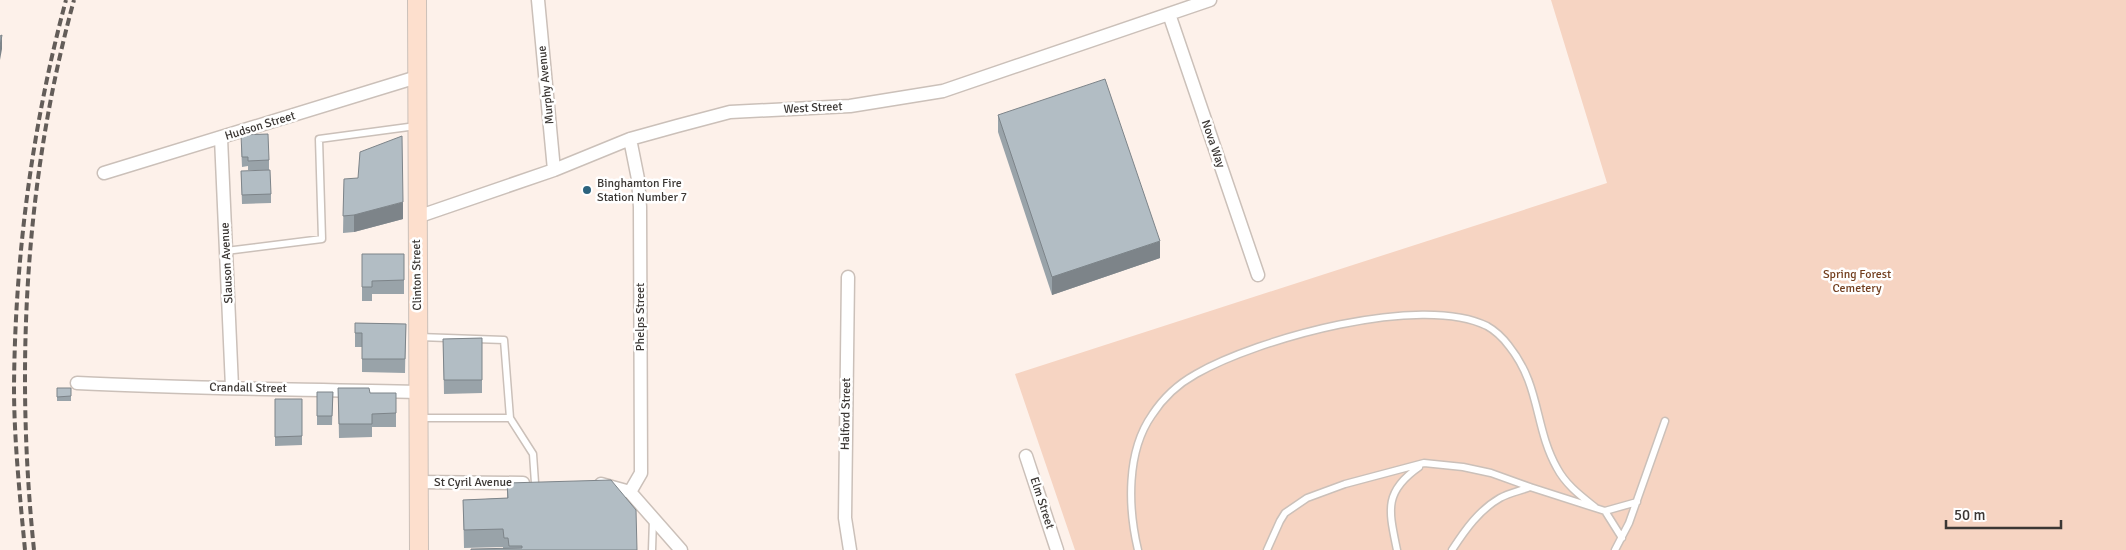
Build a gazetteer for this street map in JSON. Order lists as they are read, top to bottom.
{
  "streets": {
    "street": [
      "Murphy Avenue",
      "West Street",
      "Hudson Street",
      "Nova Way",
      "Slauson Avenue",
      "Clinton Street",
      "Phelps Street",
      "Crandall Street",
      "Halford Street",
      "St Cyril Avenue",
      "Elm Street"
    ]
  },
  "crossings": [
    ["Murphy Avenue", "West Street"],
    ["West Street", "Nova Way"],
    ["West Street", "Clinton Street"],
    ["West Street", "Phelps Street"],
    ["Hudson Street", "Slauson Avenue"],
    ["Hudson Street", "Clinton Street"],
    ["Slauson Avenue", "Crandall Street"],
    ["Clinton Street", "Crandall Street"],
    ["Clinton Street", "St Cyril Avenue"]
  ],
  "parks": ["Spring Forest Cemetery"],
  "places": ["Binghamton Fire Station Number 7"],
  "scale_bar": "50 m"
}
